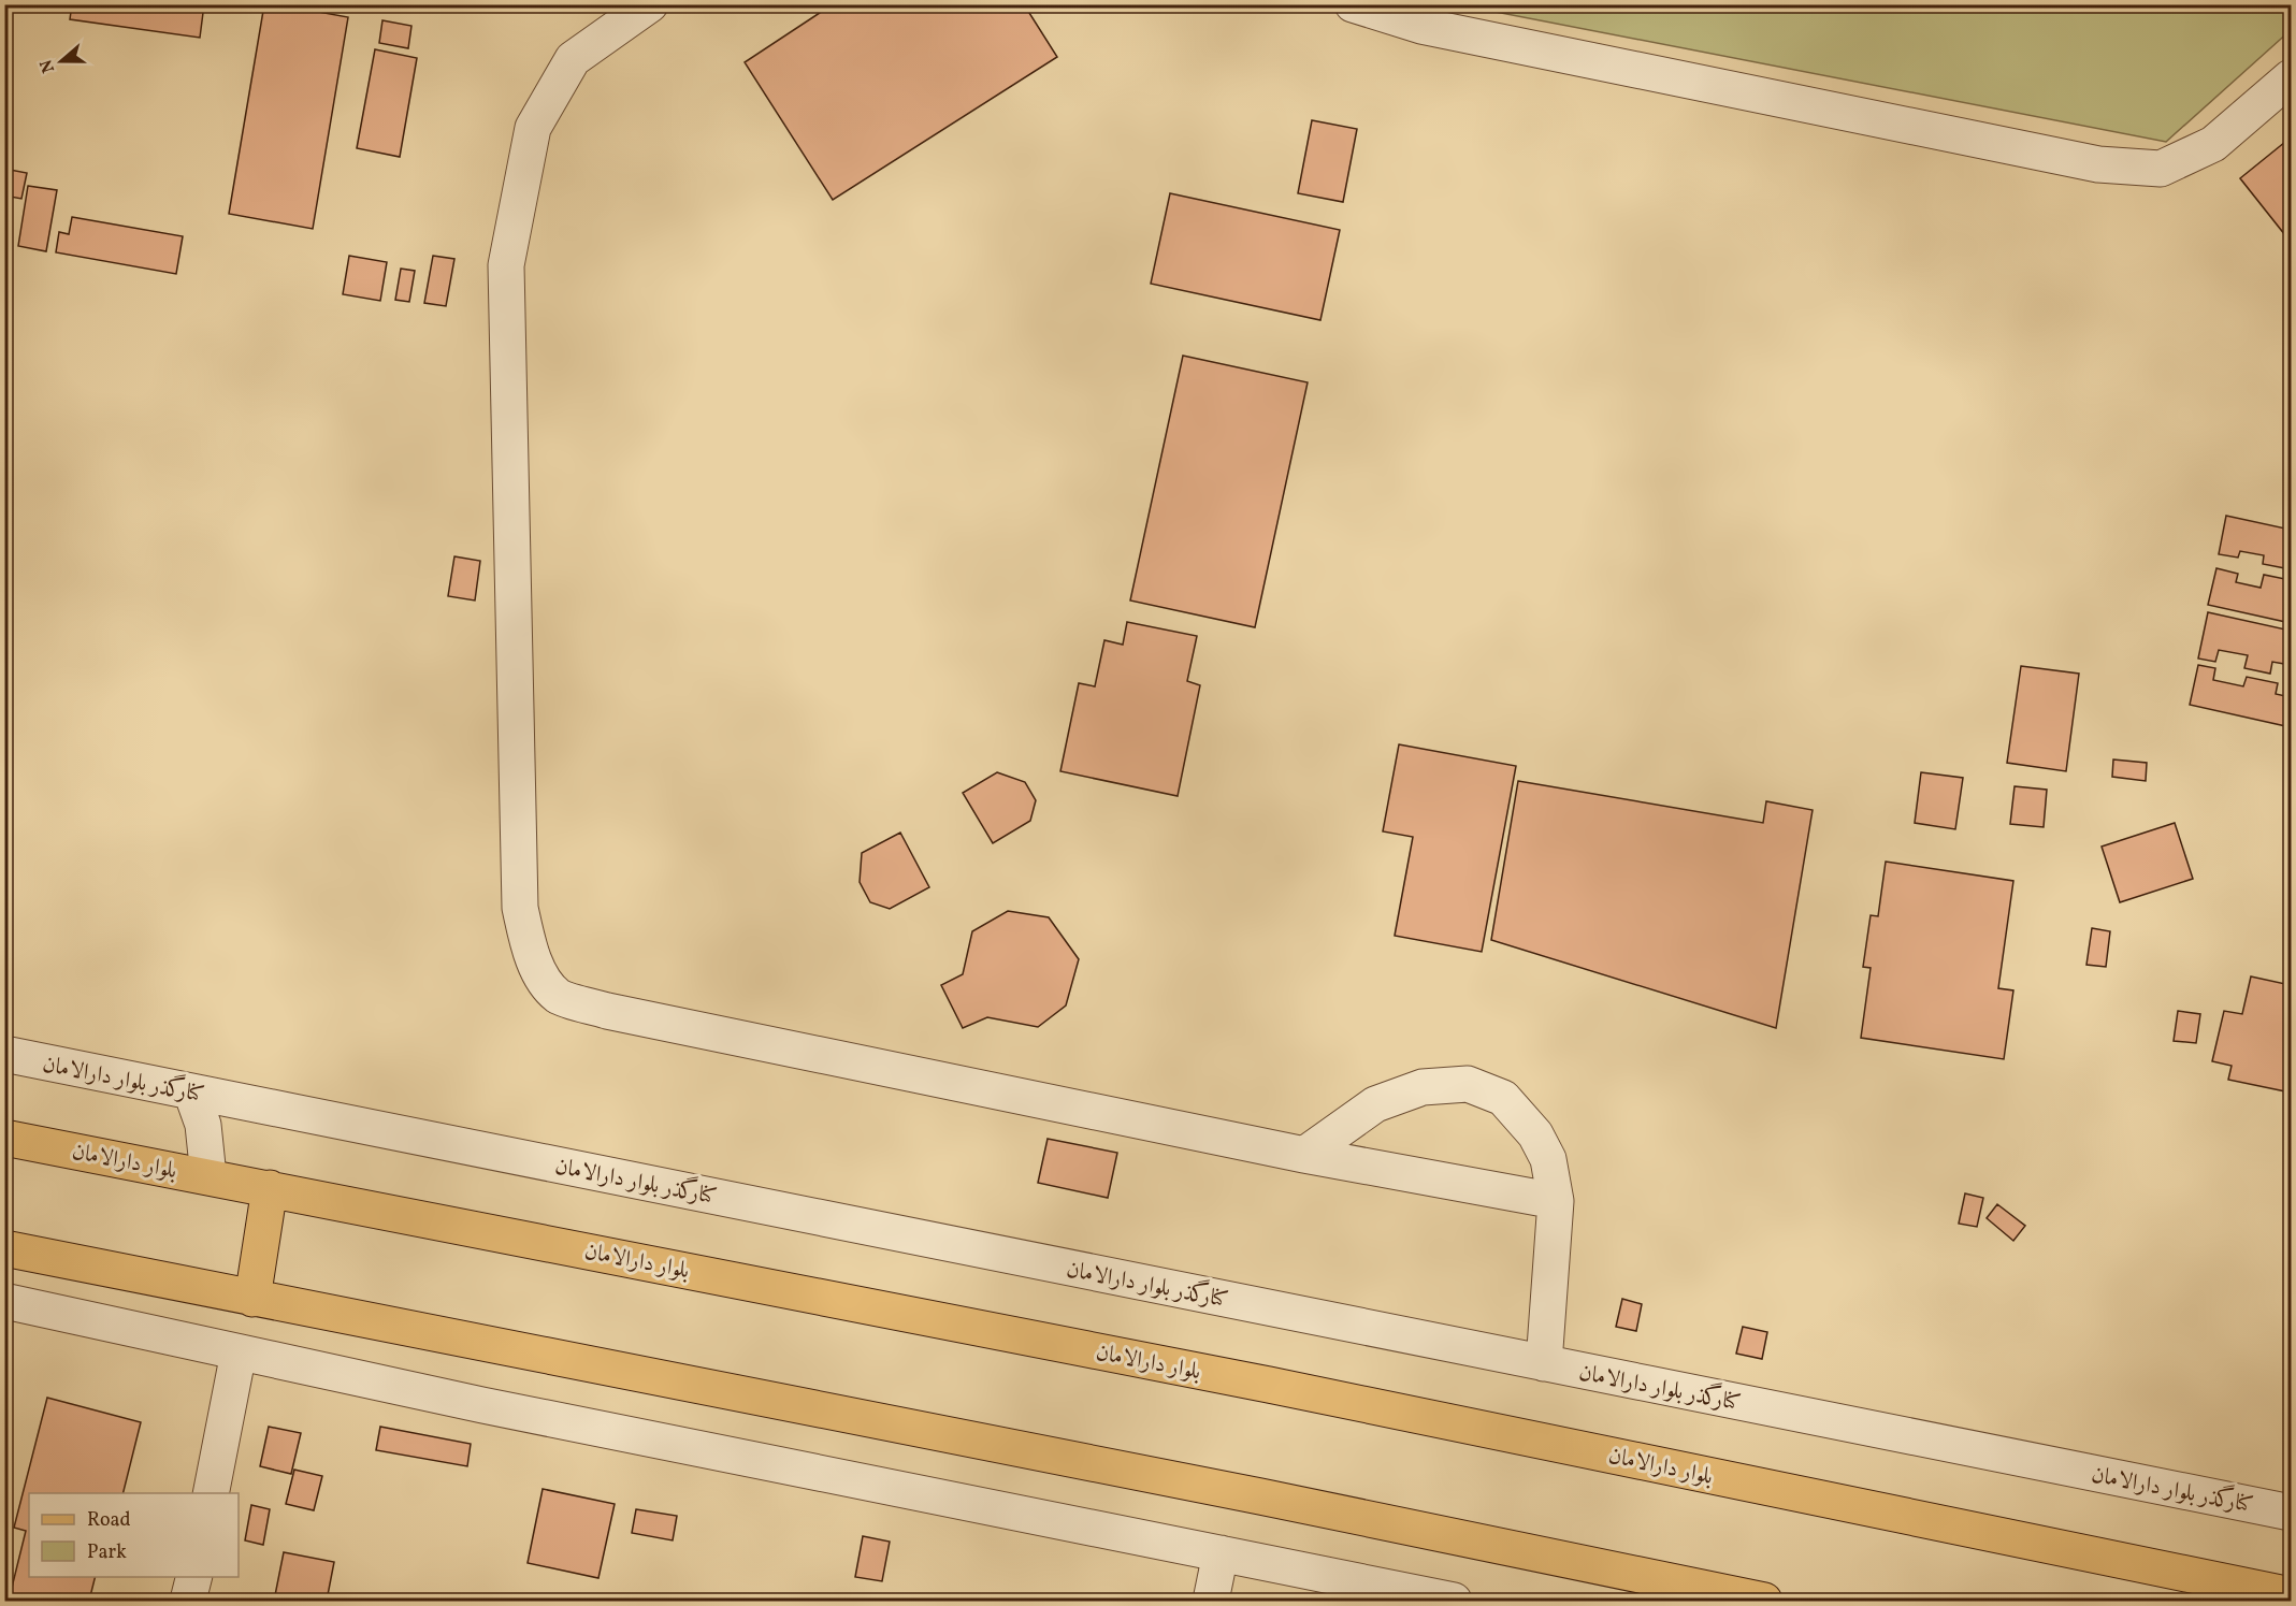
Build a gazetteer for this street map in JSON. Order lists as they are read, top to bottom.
{
  "streets": {
    "main road": ["بلوار دارالامان"],
    "street": ["کنارگذر بلوار دارالامان"]
  },
  "legend": ["Road", "Park"],
  "north": "left"
}
